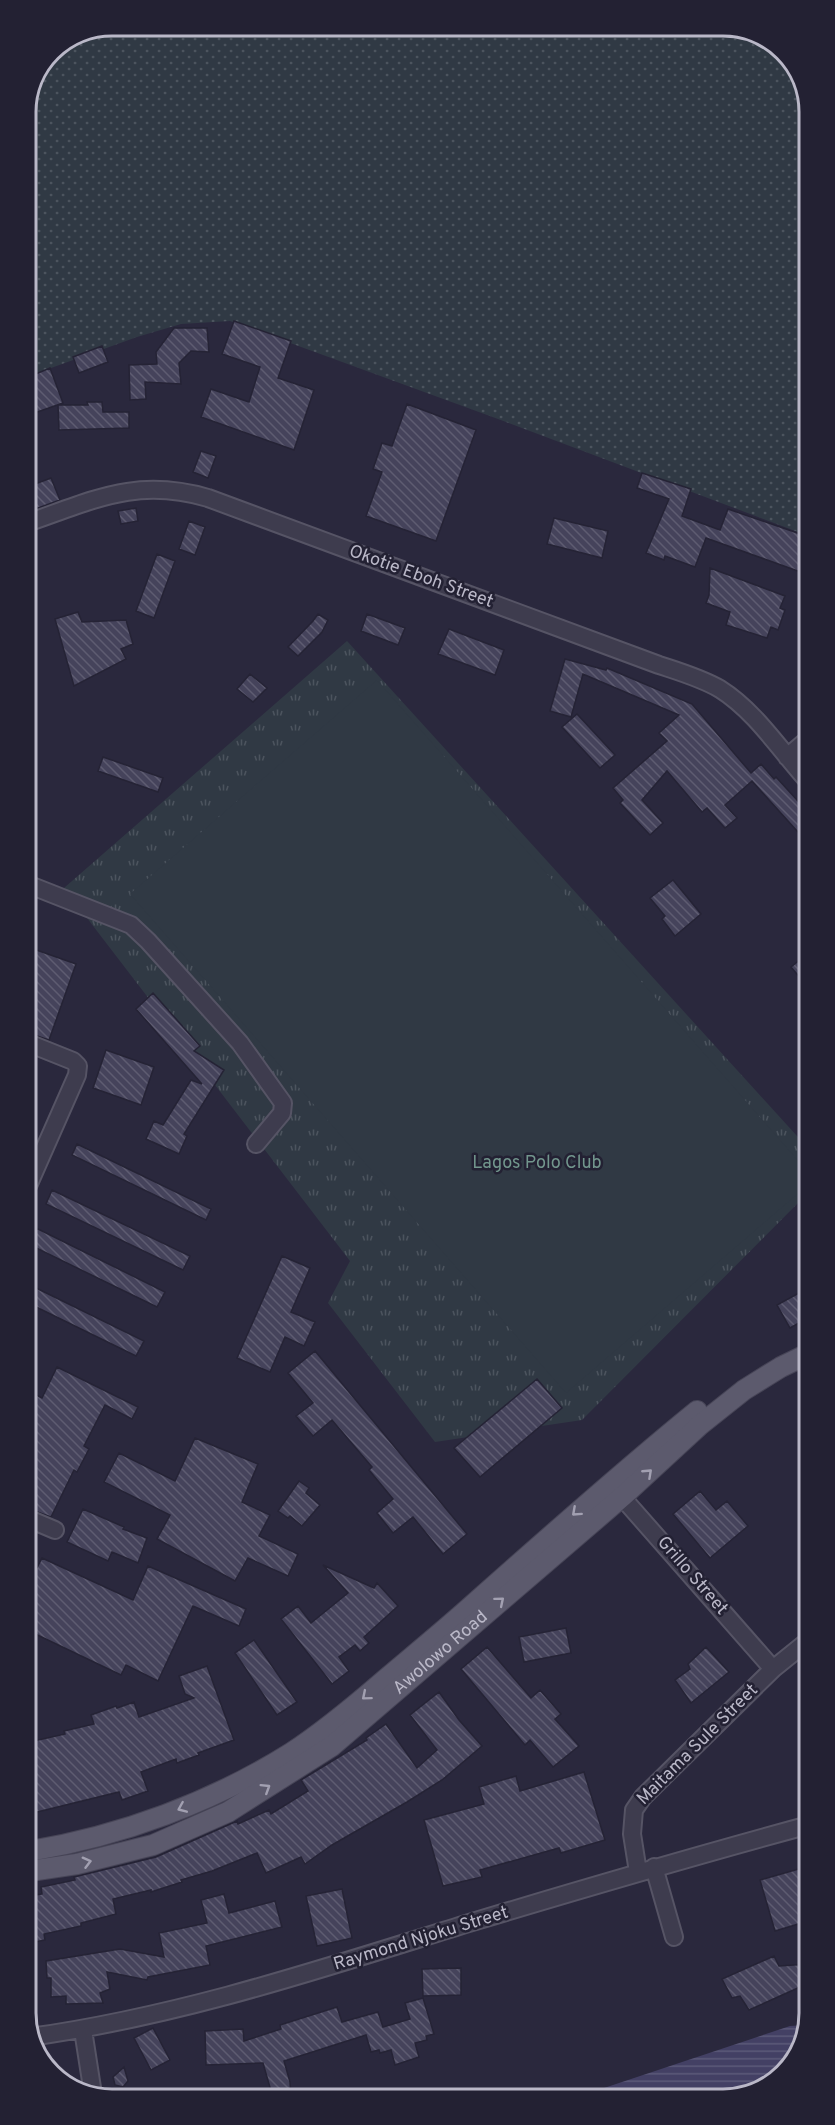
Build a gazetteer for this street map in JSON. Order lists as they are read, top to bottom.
{
  "streets": {
    "main road": ["Awolowo Road"],
    "street": [
      "Okotie Eboh Street",
      "Grillo Street",
      "Maitama Sule Street",
      "Raymond Njoku Street"
    ]
  },
  "crossings": [
    ["Grillo Street", "Awolowo Road"],
    ["Grillo Street", "Maitama Sule Street"],
    ["Maitama Sule Street", "Raymond Njoku Street"]
  ],
  "parks": ["Lagos Polo Club"]
}
